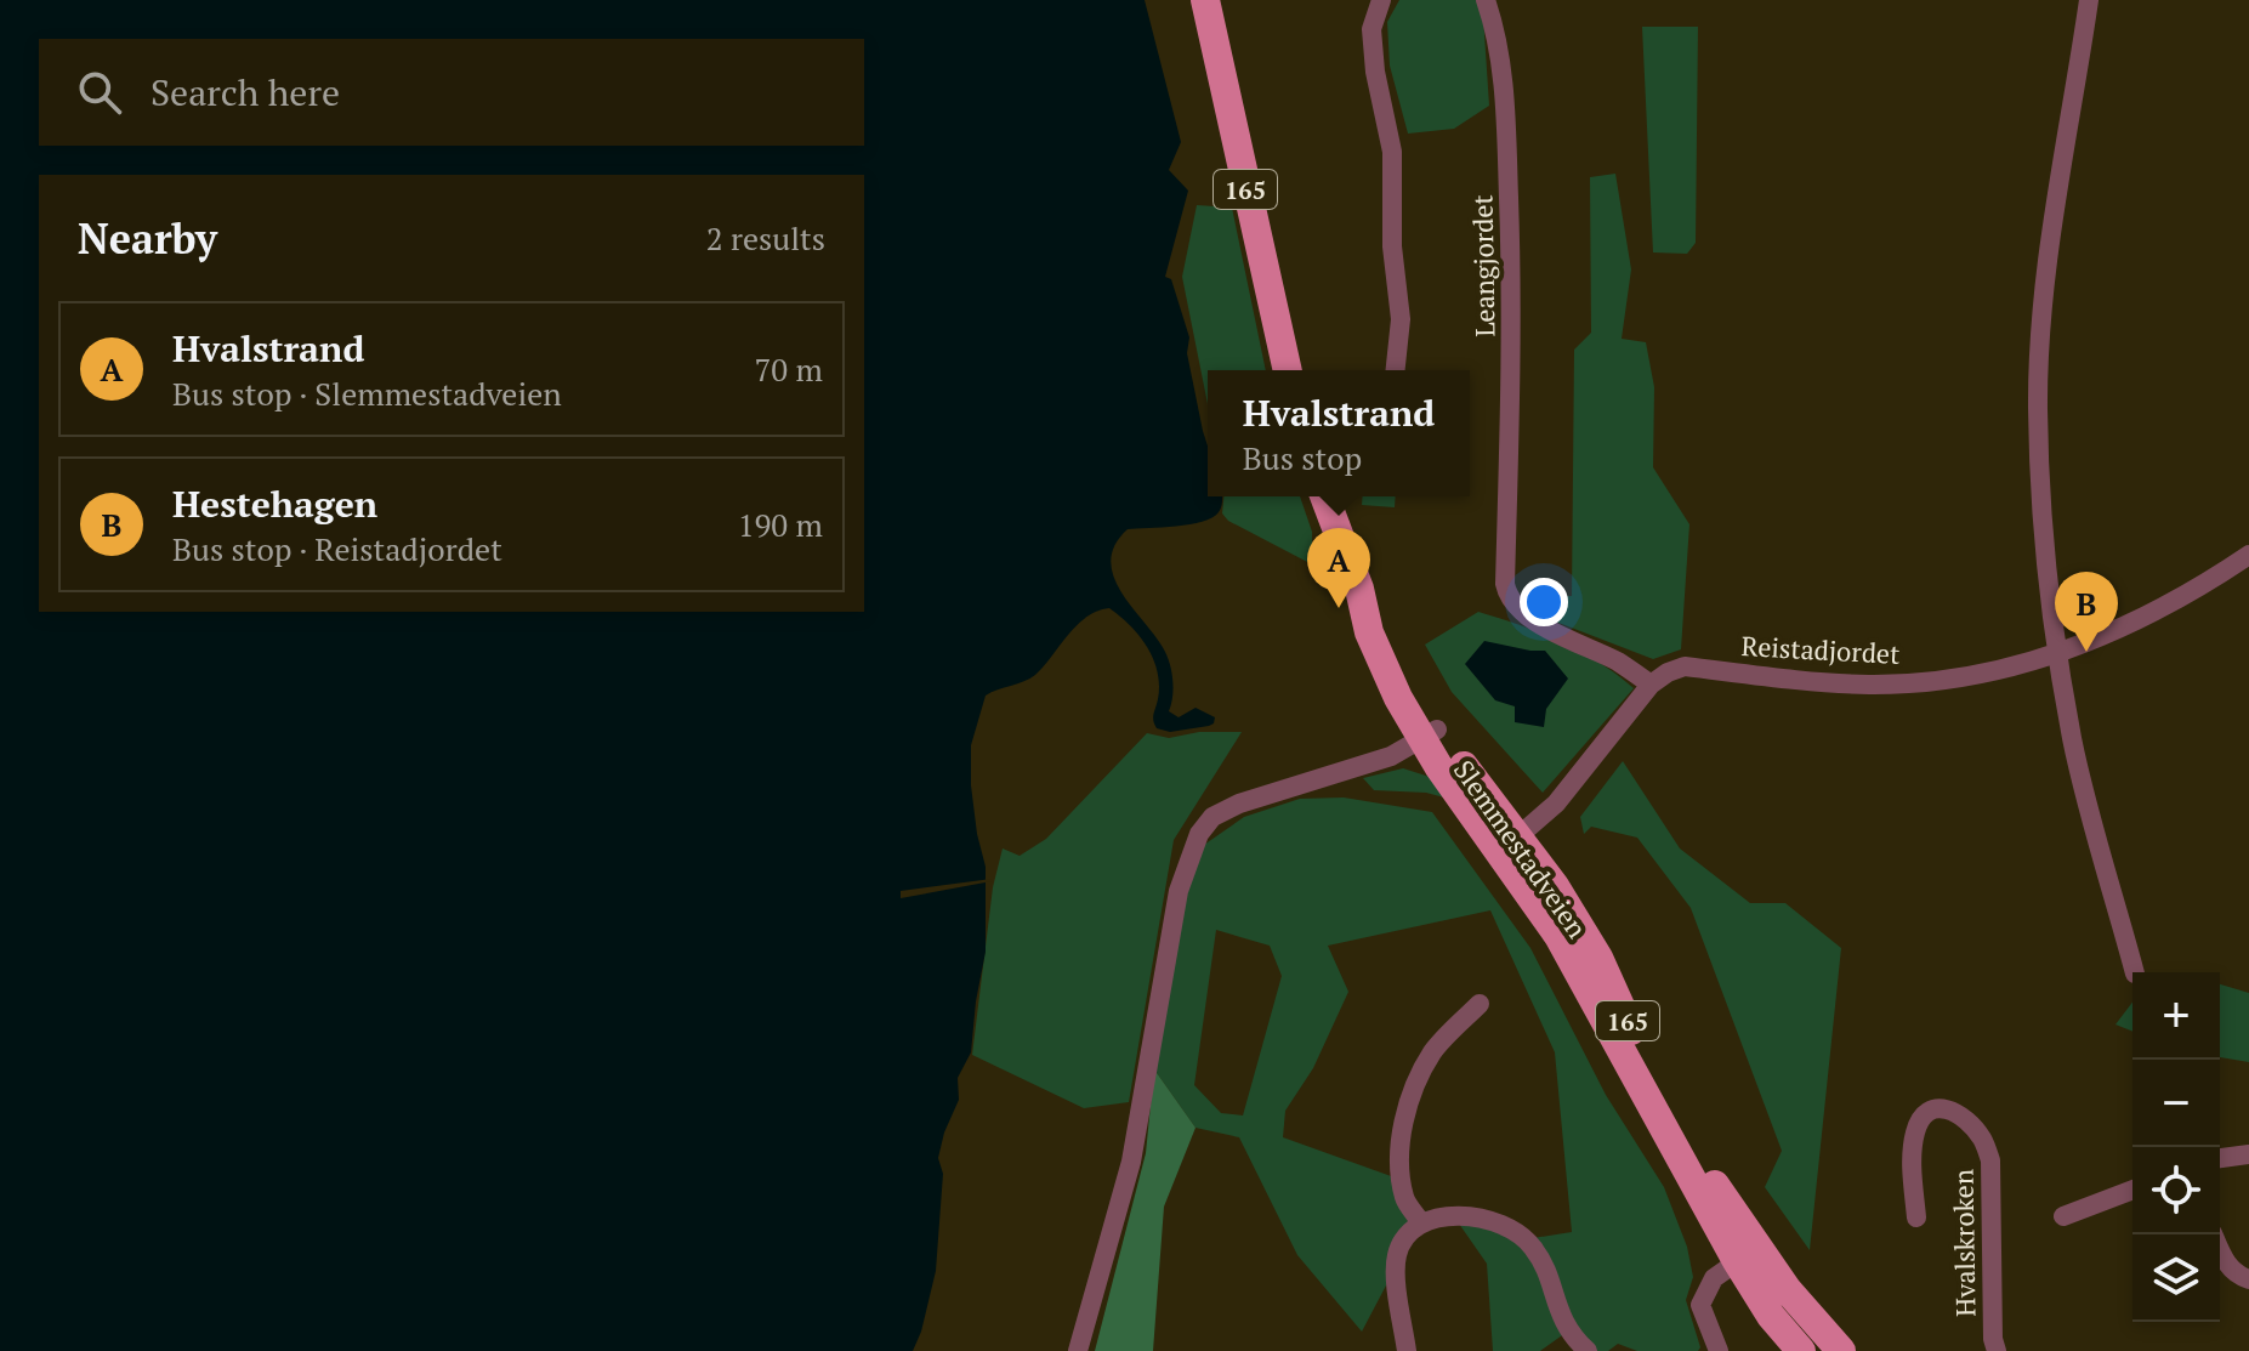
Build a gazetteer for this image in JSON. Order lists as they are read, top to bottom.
{
  "streets": {
    "main road": ["165", "Slemmestadveien"],
    "street": ["Leangjordet", "Reistadjordet", "Hvalskroken"]
  },
  "crossings": [
    ["Leangjordet", "Reistadjordet"],
    ["Reistadjordet", "Slemmestadveien"]
  ],
  "page": {
    "search": "Search here",
    "heading": ["Nearby", "2 results"],
    "list": [
      {
        "mark": "A",
        "name": "Hvalstrand",
        "note": "Bus stop · Slemmestadveien",
        "value": "70 m"
      },
      {
        "mark": "B",
        "name": "Hestehagen",
        "note": "Bus stop · Reistadjordet",
        "value": "190 m"
      }
    ],
    "popup": ["Hvalstrand", "Bus stop"],
    "pins": ["A", "B"],
    "map_buttons": ["+", "−"]
  }
}
